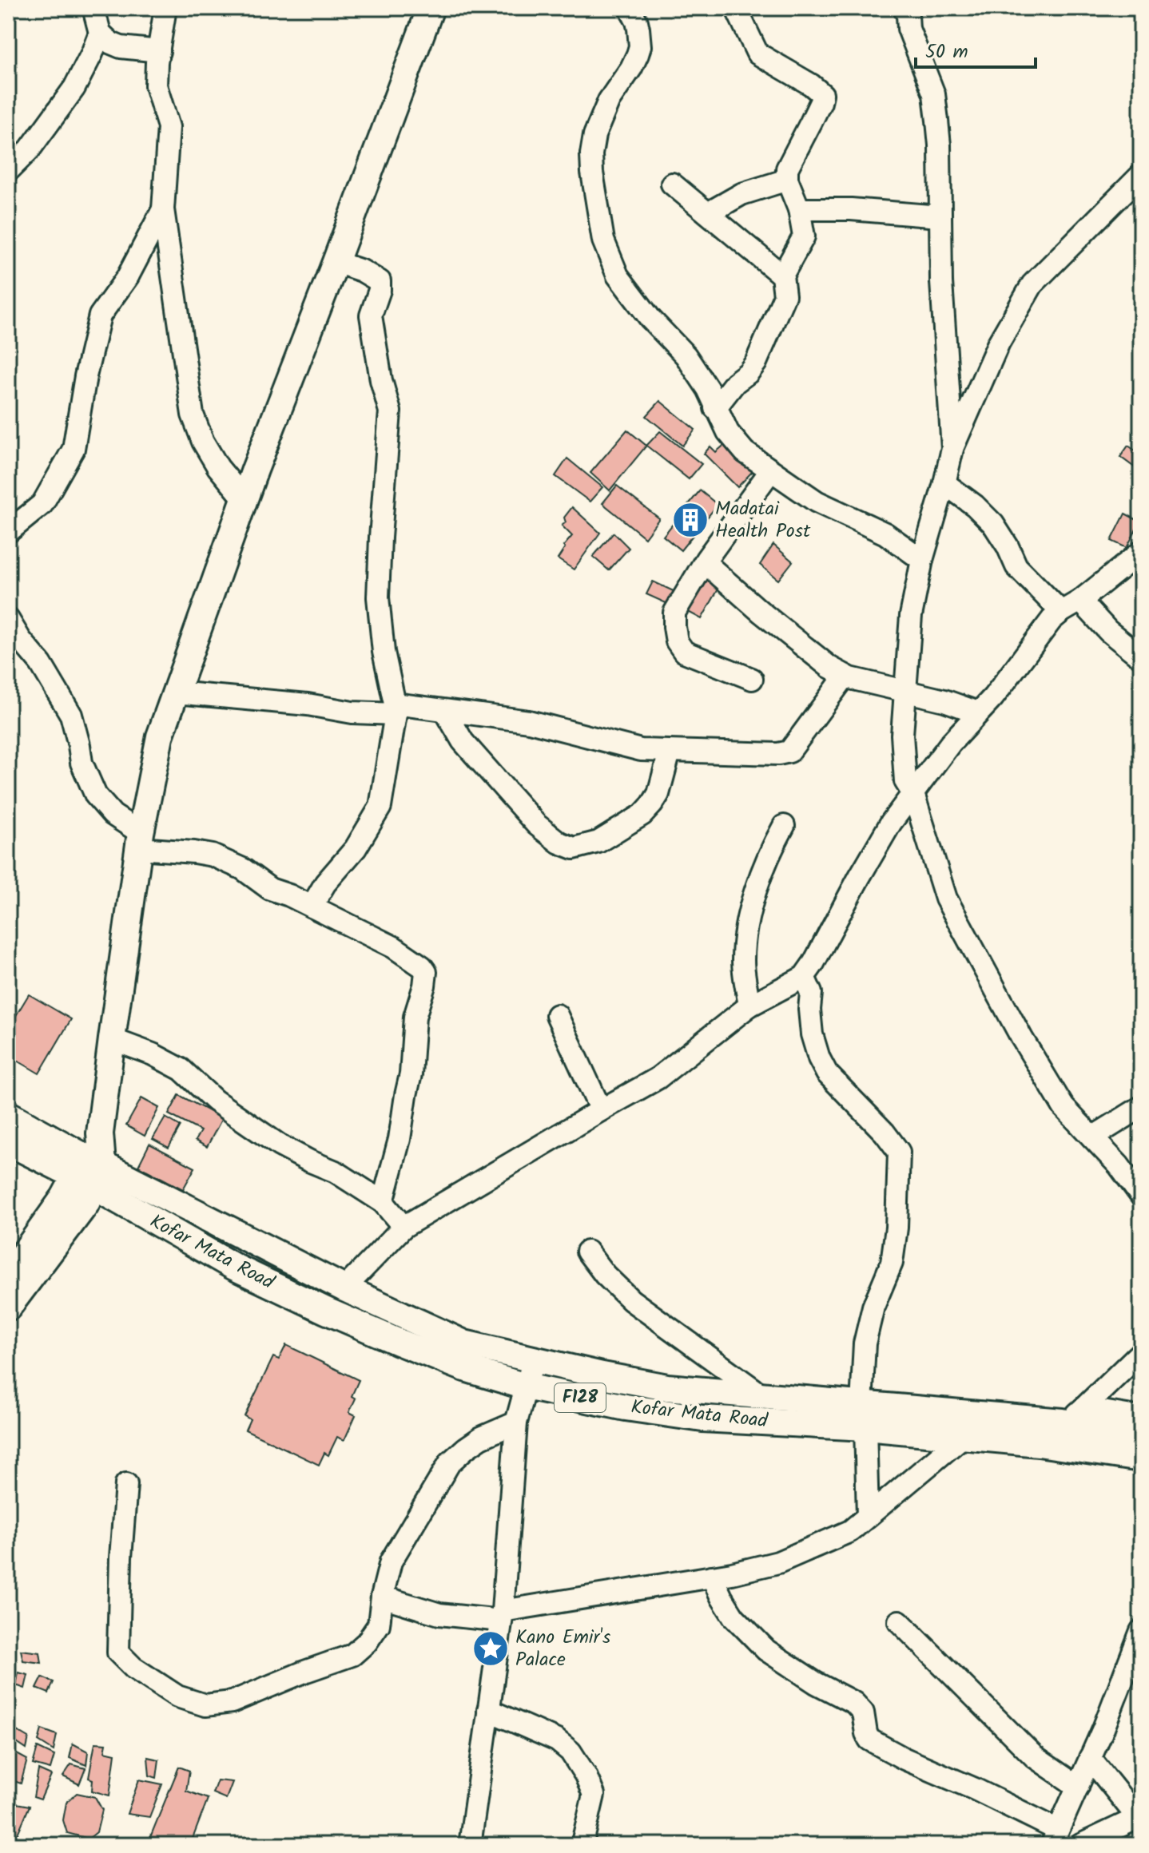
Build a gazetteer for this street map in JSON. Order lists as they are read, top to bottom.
{
  "streets": {
    "main road": ["Kofar Mata Road", "F128"]
  },
  "crossings": [
    ["Kofar Mata Road", "F128"]
  ],
  "places": {
    "building": ["Madatai Health Post"],
    "place": ["Kano Emir's Palace"]
  },
  "scale_bar": "50 m"
}
